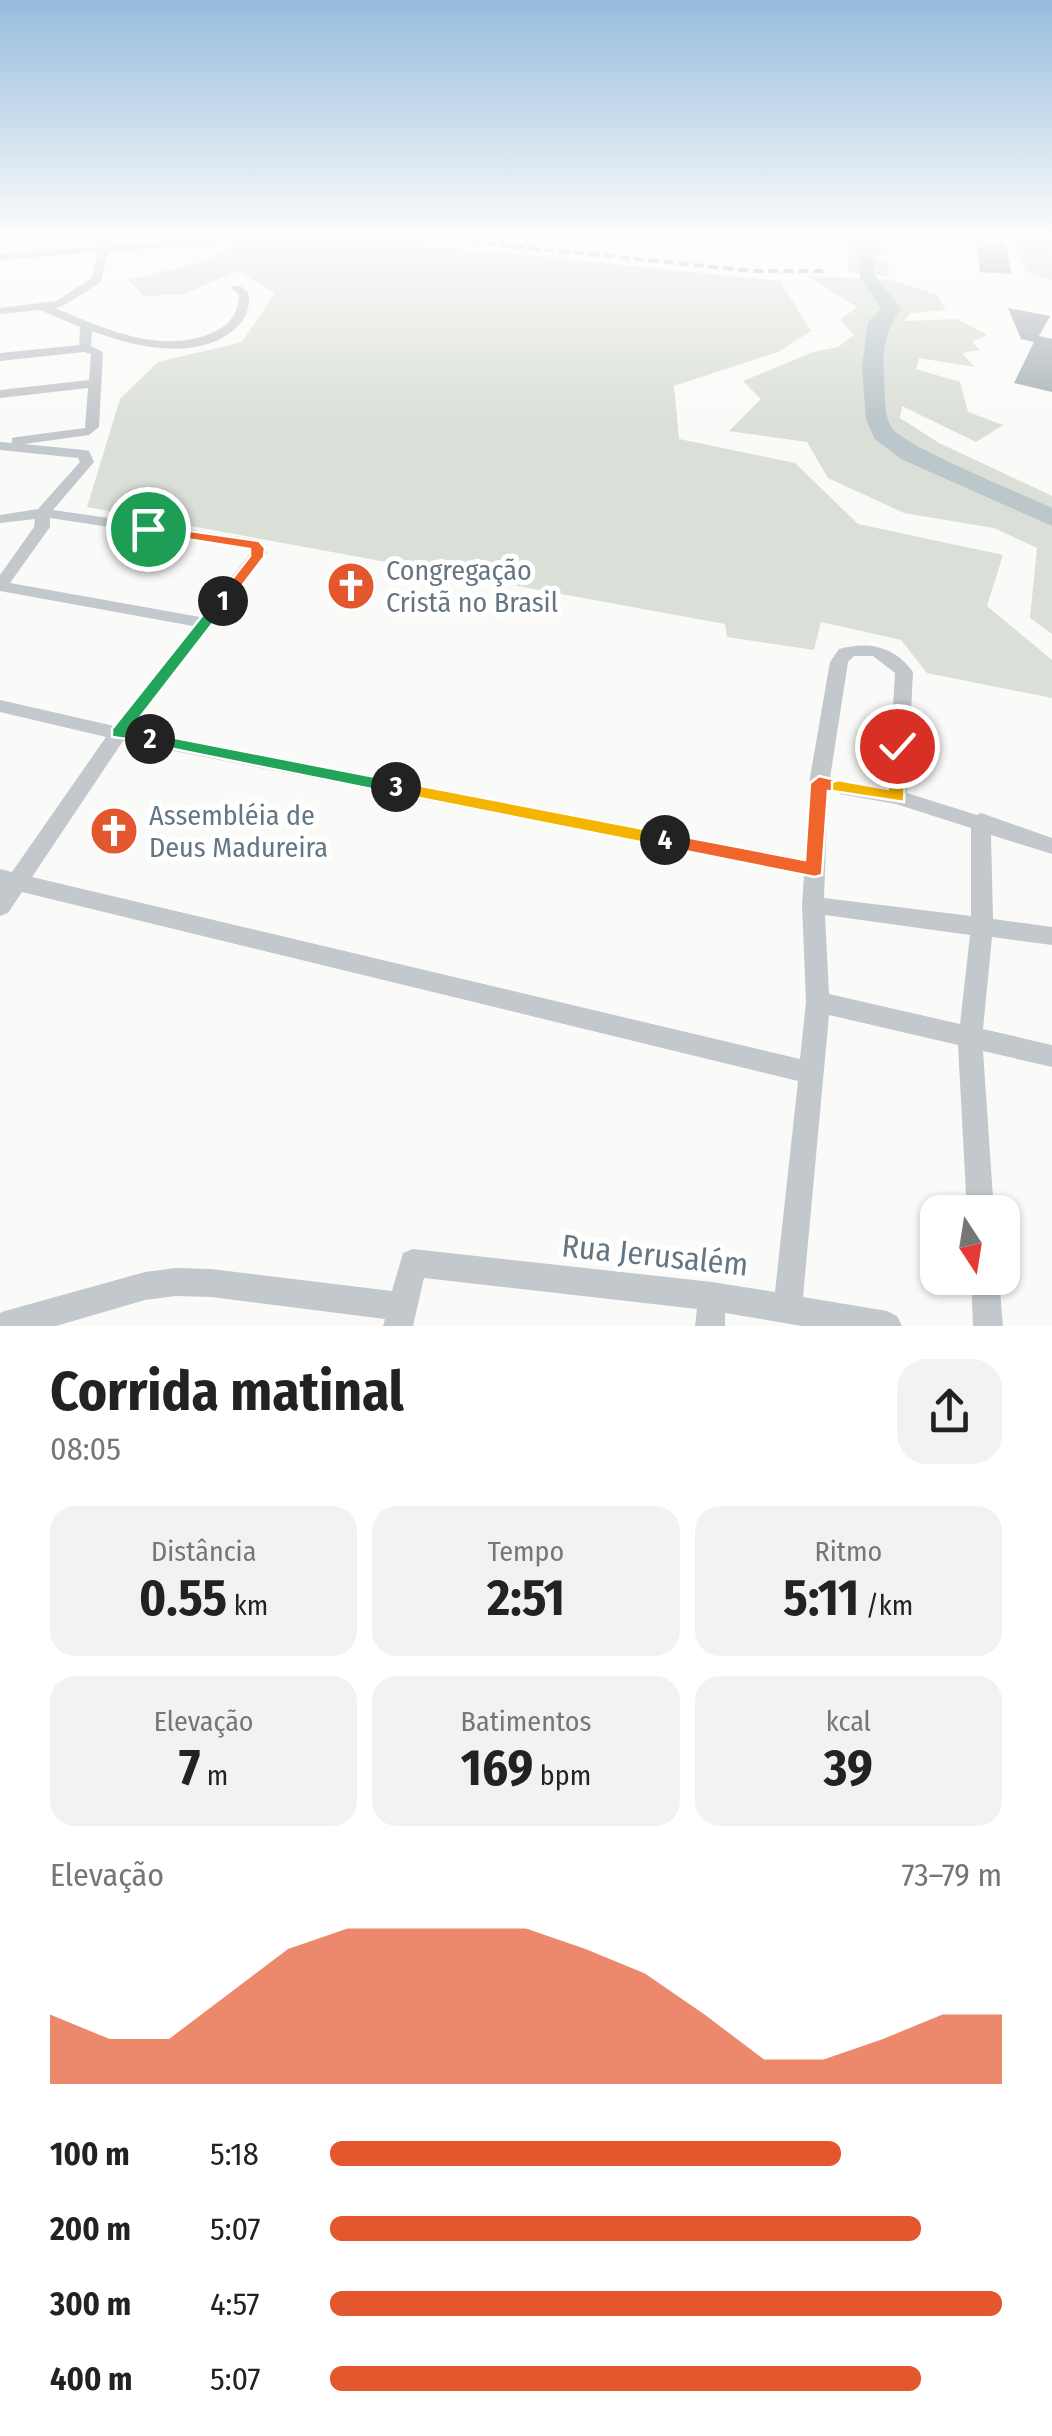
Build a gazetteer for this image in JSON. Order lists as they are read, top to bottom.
{
  "streets": {
    "street": ["Rua Jerusalém"]
  },
  "places": {
    "church": ["Congregação Cristã no Brasil", "Assembléia de Deus Madureira"]
  },
  "north": "bottom",
  "page": {
    "pins": [
      "1",
      "2",
      "3",
      "4"
    ],
    "heading": ["Corrida matinal", "08:05"],
    "stats": [
      ["Distância", "0.55 km"],
      ["Tempo", "2:51"],
      ["Ritmo", "5:11 /km"],
      ["Elevação", "7 m"],
      ["Batimentos", "169 bpm"],
      ["kcal", "39"]
    ],
    "chart": ["Elevação", "73–79 m"],
    "list": [
      {
        "name": "100 m",
        "note": "5:18"
      },
      {
        "name": "200 m",
        "note": "5:07"
      },
      {
        "name": "300 m",
        "note": "4:57"
      },
      {
        "name": "400 m",
        "note": "5:07"
      }
    ]
  }
}
